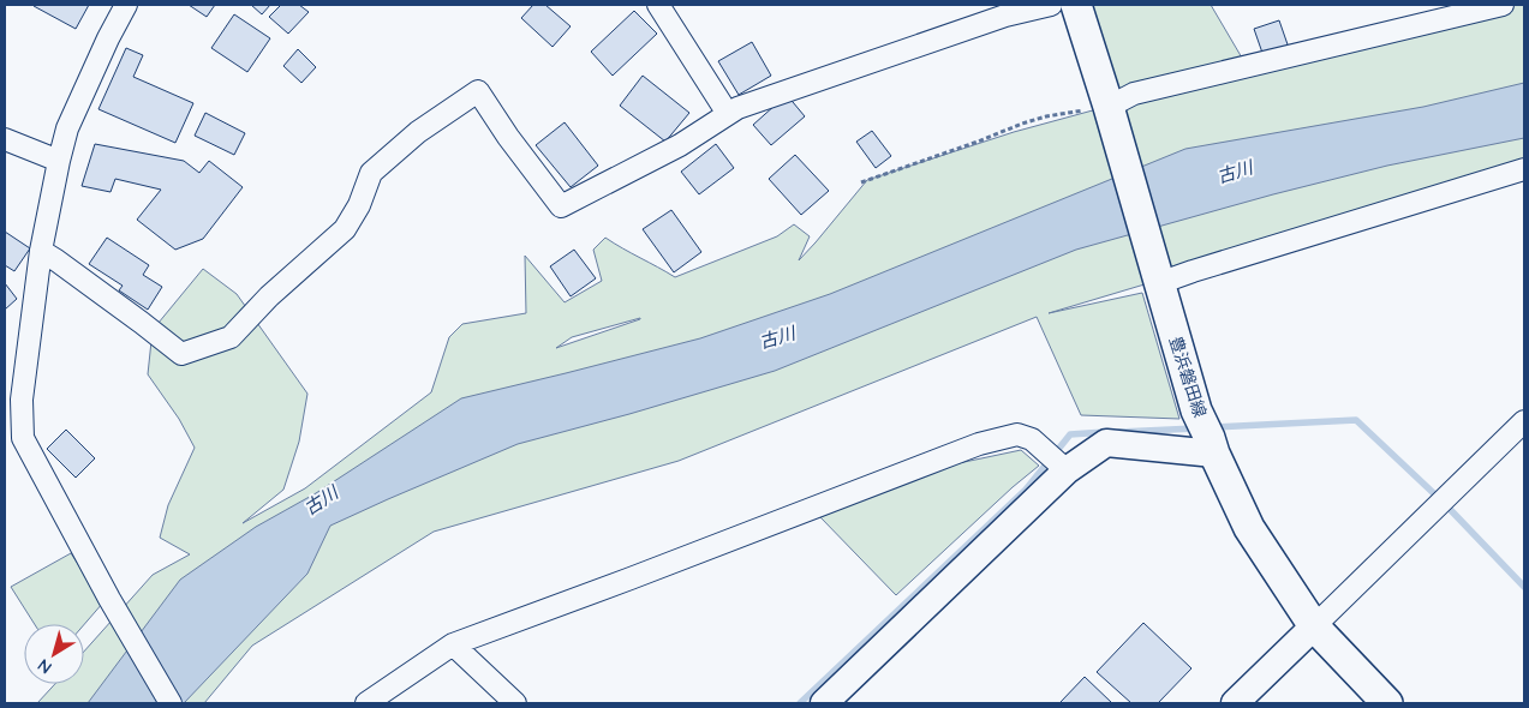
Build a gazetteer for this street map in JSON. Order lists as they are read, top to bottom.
{
  "streets": {
    "main road": ["豊浜磐田線"]
  },
  "water": ["古川"],
  "north": "bottom left"
}
